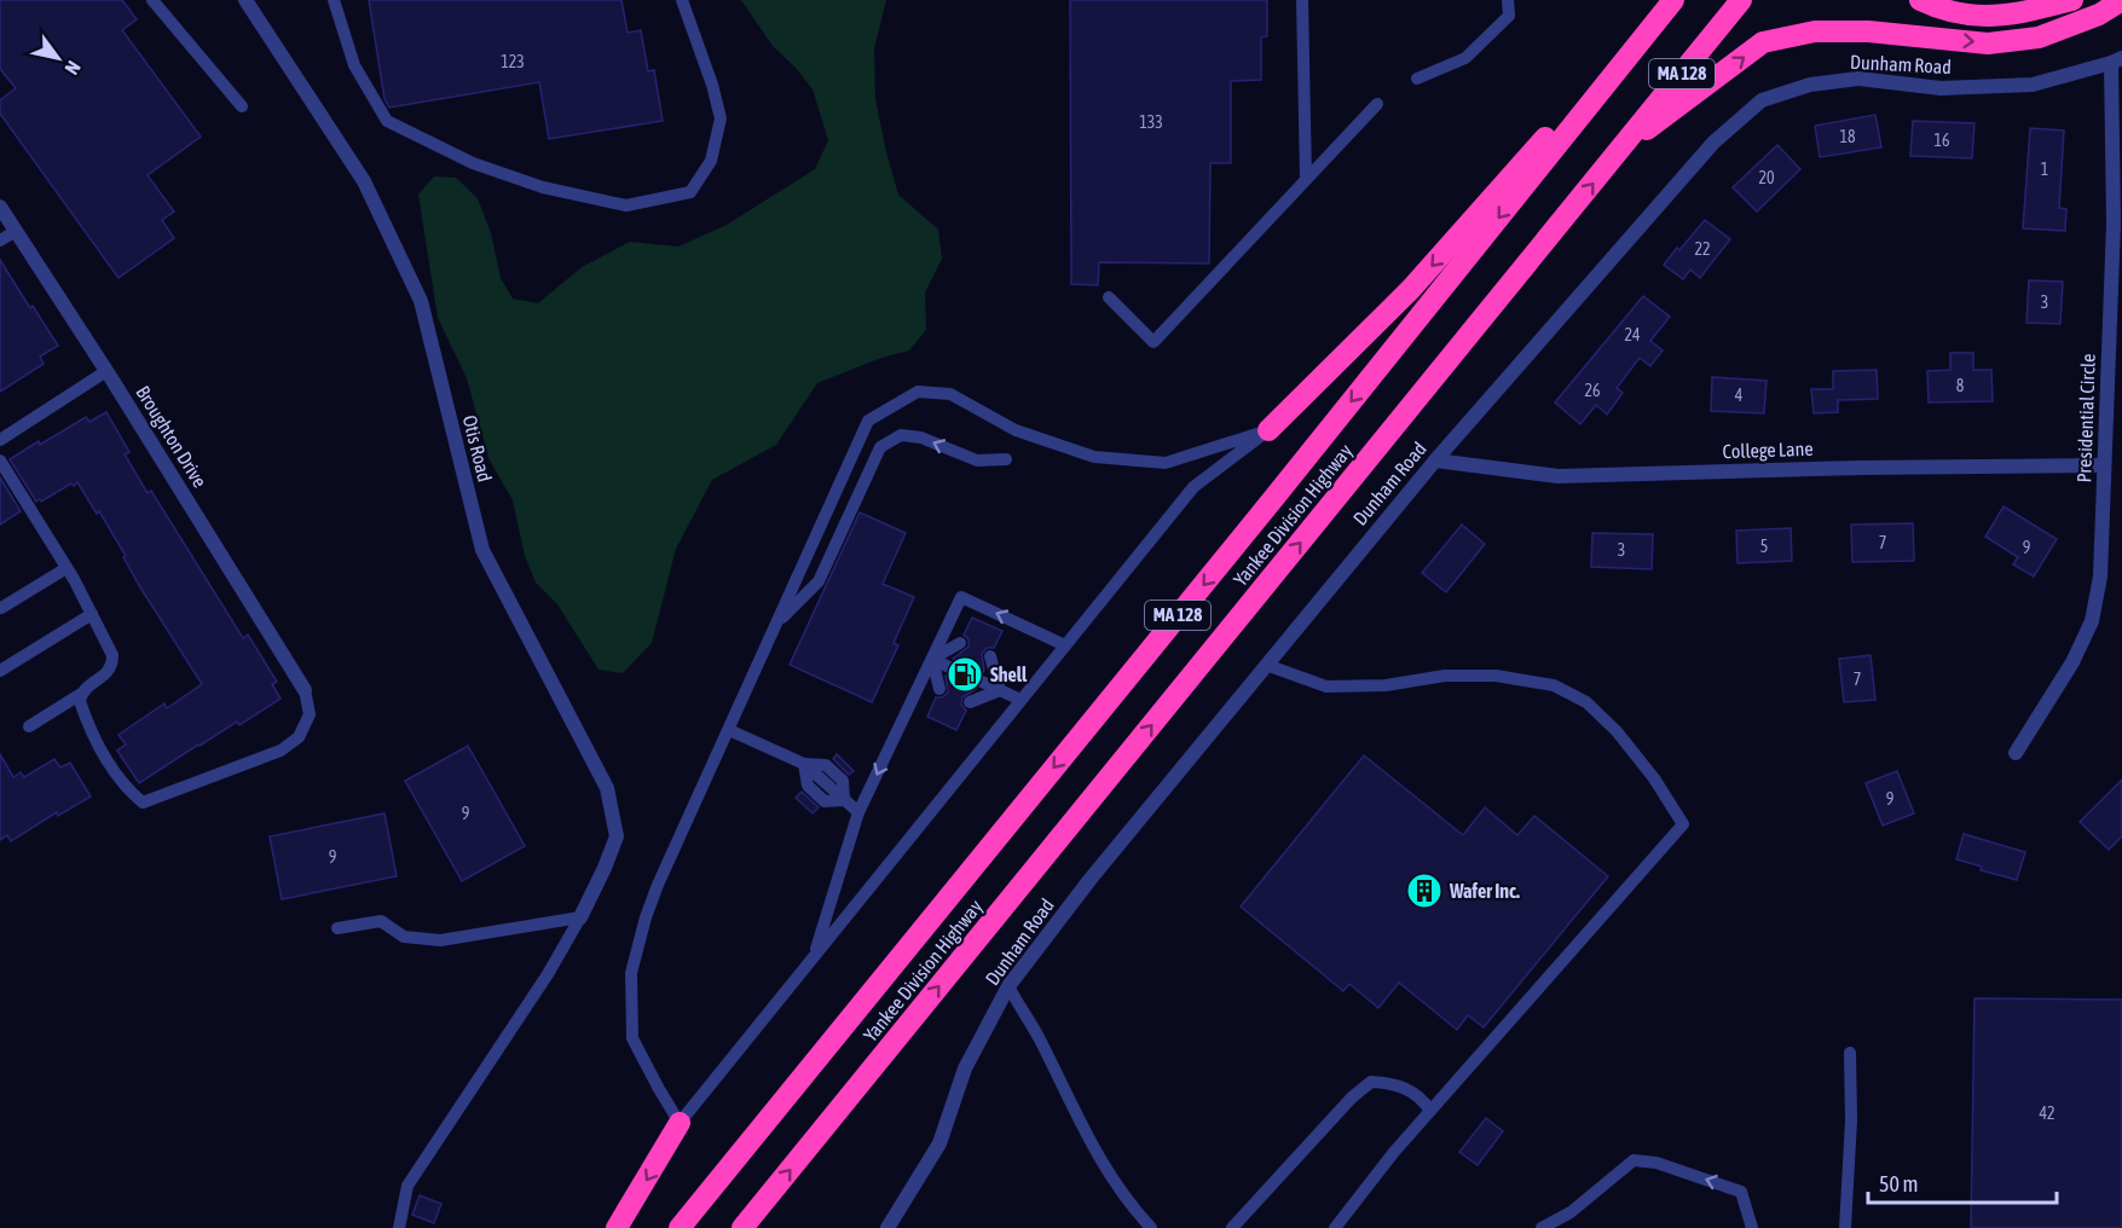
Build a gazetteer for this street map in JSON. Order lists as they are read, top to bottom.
{
  "streets": {
    "highway": ["MA 128", "Yankee Division Highway"],
    "street": [
      "Dunham Road",
      "Presidential Circle",
      "Broughton Drive",
      "Otis Road",
      "College Lane"
    ]
  },
  "crossings": [
    ["Dunham Road", "Presidential Circle"],
    ["Dunham Road", "College Lane"],
    ["Presidential Circle", "College Lane"]
  ],
  "places": {
    "fuel station": ["Shell"],
    "building": ["Wafer Inc."]
  },
  "house_numbers": [
    "123",
    "133",
    "18",
    "16",
    "1",
    "20",
    "22",
    "3",
    "24",
    "8",
    "26",
    "4",
    "7",
    "5",
    "9",
    "3",
    "7",
    "9",
    "9",
    "9",
    "42"
  ],
  "scale_bar": "50 m",
  "north": "bottom right"
}
